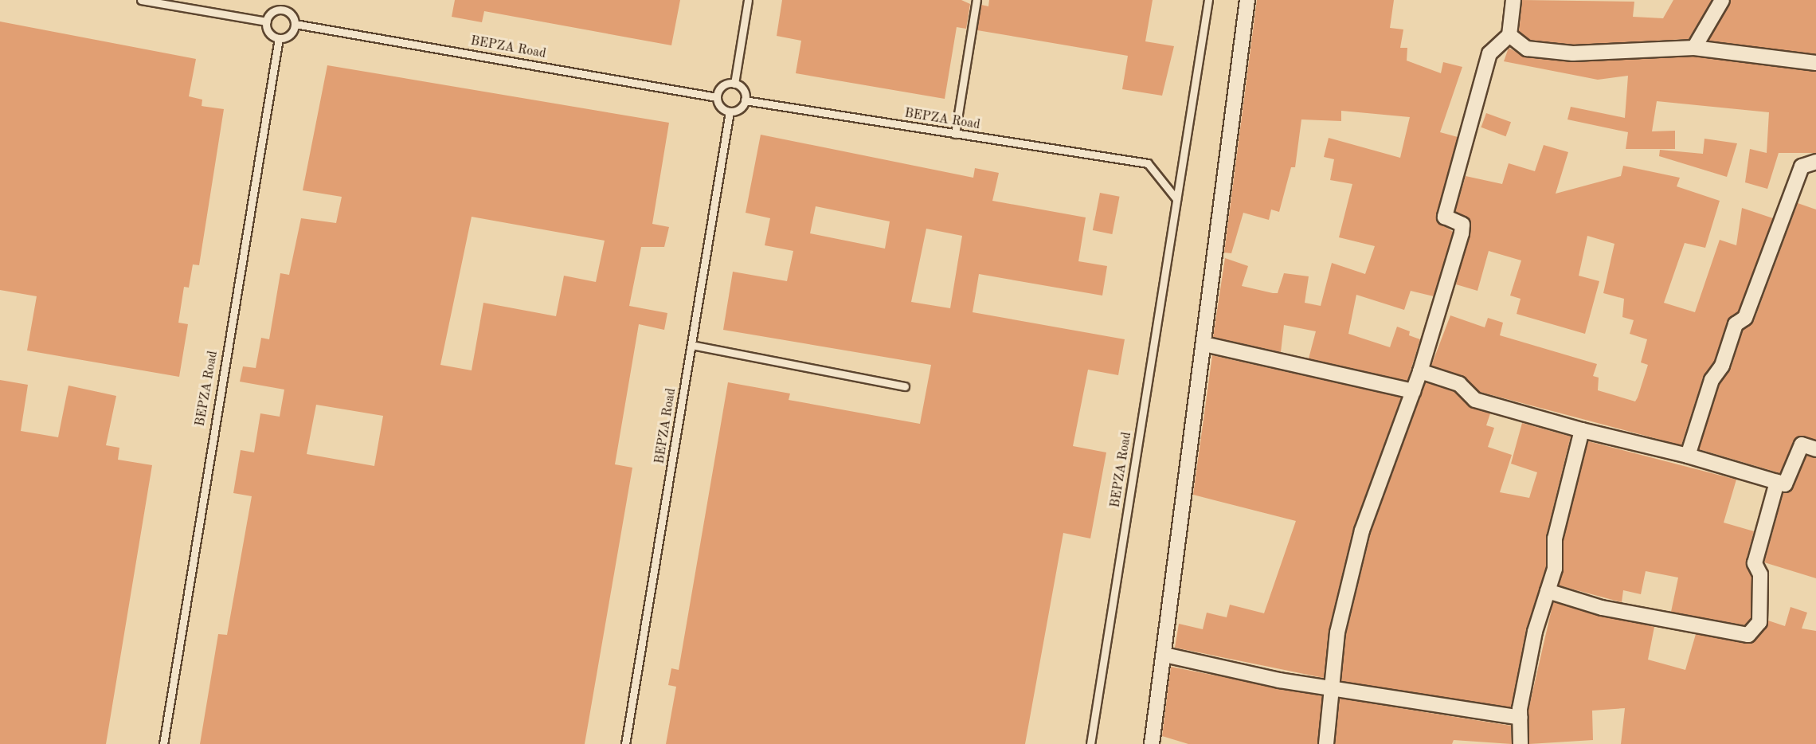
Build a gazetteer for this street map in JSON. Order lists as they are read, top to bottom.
{
  "streets": {
    "lane": ["BEPZA Road"]
  }
}
